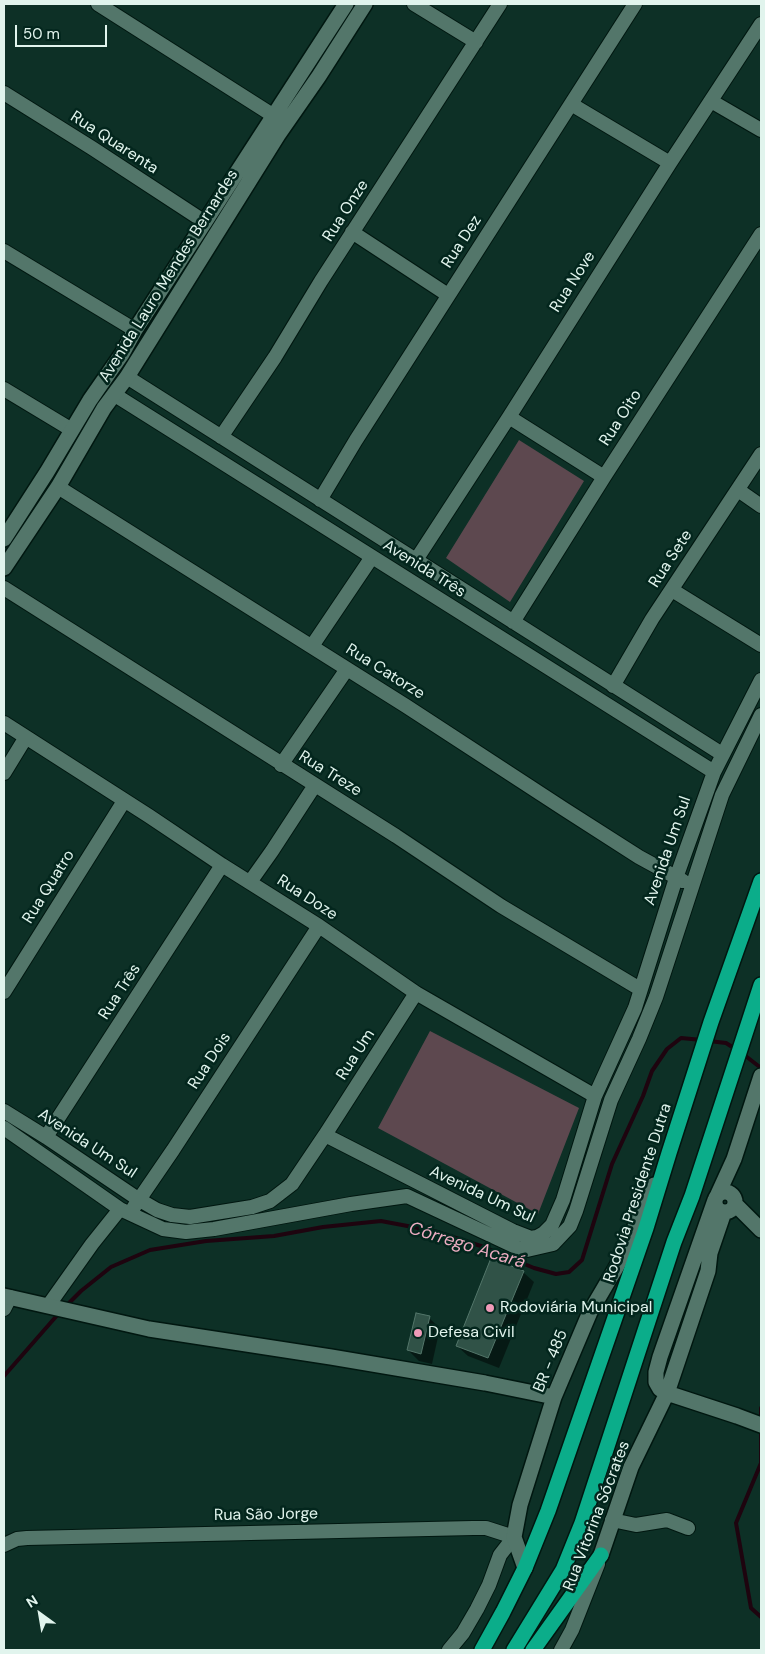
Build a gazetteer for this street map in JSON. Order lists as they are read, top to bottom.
{
  "streets": {
    "highway": ["Rodovia Presidente Dutra"],
    "street": [
      "Rua Quarenta",
      "Rua Onze",
      "Rua Dez",
      "Avenida Lauro Mendes Bernardes",
      "Rua Nove",
      "Rua Oito",
      "Rua Sete",
      "Avenida Três",
      "Rua Catorze",
      "Rua Treze",
      "Avenida Um Sul",
      "Rua Quatro",
      "Rua Doze",
      "Rua Três",
      "Rua Um",
      "Rua Dois",
      "BR - 485",
      "Rua São Jorge",
      "Rua Vitorina Sócrates"
    ]
  },
  "crossings": [
    ["Rua Quarenta", "Avenida Lauro Mendes Bernardes"],
    ["Rua Onze", "Avenida Três"],
    ["Rua Dez", "Avenida Três"],
    ["Avenida Lauro Mendes Bernardes", "Avenida Três"],
    ["Avenida Lauro Mendes Bernardes", "Rua Catorze"],
    ["Rua Nove", "Avenida Três"],
    ["Rua Oito", "Avenida Três"],
    ["Rua Sete", "Avenida Três"],
    ["Avenida Três", "Avenida Um Sul"],
    ["Rua Catorze", "Avenida Um Sul"],
    ["Rua Treze", "Avenida Um Sul"],
    ["Avenida Um Sul", "Rua Doze"],
    ["Avenida Um Sul", "Rua Três"],
    ["Avenida Um Sul", "Rua Um"],
    ["Avenida Um Sul", "Rua Dois"],
    ["Rua Quatro", "Rua Doze"],
    ["Rua Doze", "Rua Três"],
    ["Rua Doze", "Rua Um"],
    ["Rua Doze", "Rua Dois"],
    ["Rodovia Presidente Dutra", "BR - 485"],
    ["BR - 485", "Rua São Jorge"]
  ],
  "water": ["Córrego Acará"],
  "places": ["Rodoviária Municipal", "Defesa Civil"],
  "scale_bar": "50 m",
  "north": "top left"
}
